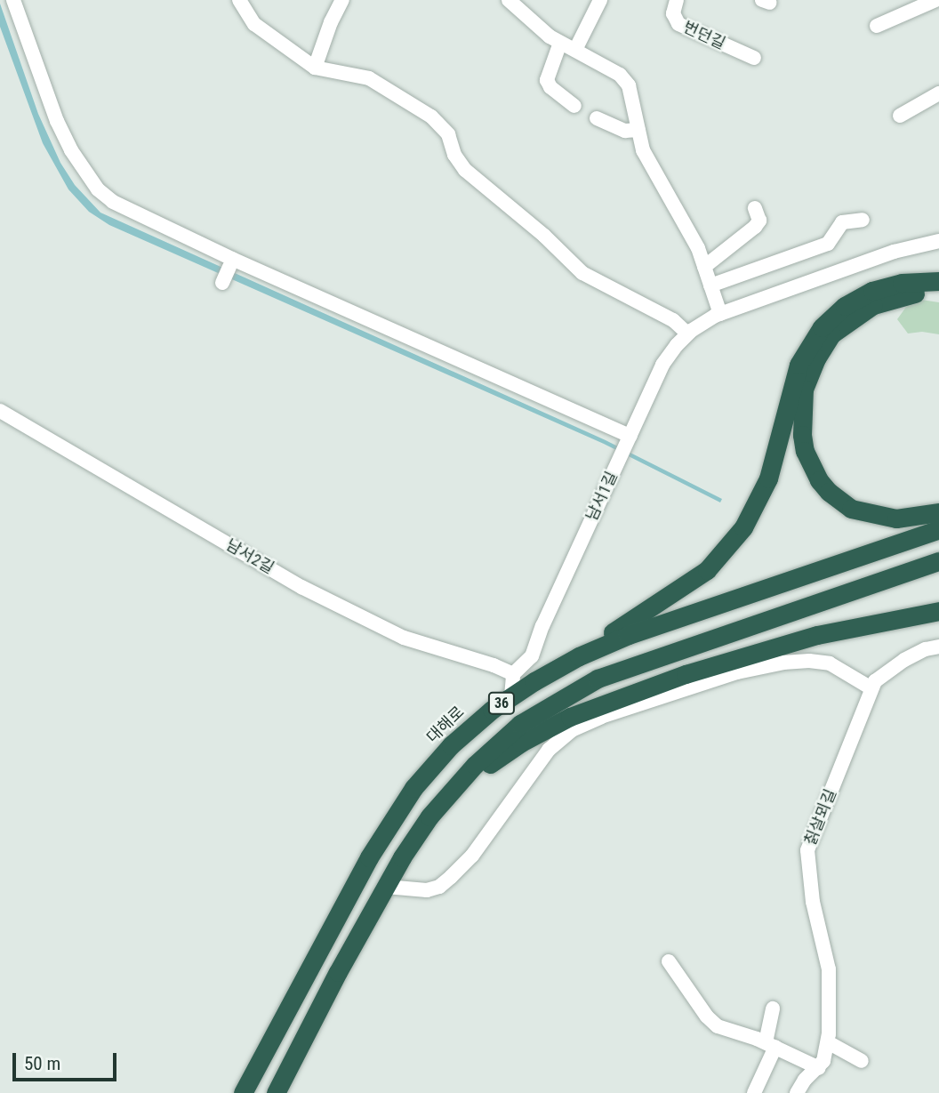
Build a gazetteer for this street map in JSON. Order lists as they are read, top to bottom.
{
  "streets": {
    "highway": ["36", "대해로"],
    "street": [
      "번던길",
      "남서1길",
      "남서2길",
      "칡살뫼길"
    ]
  },
  "crossings": [
    ["남서1길", "남서2길"]
  ],
  "scale_bar": "50 m"
}
